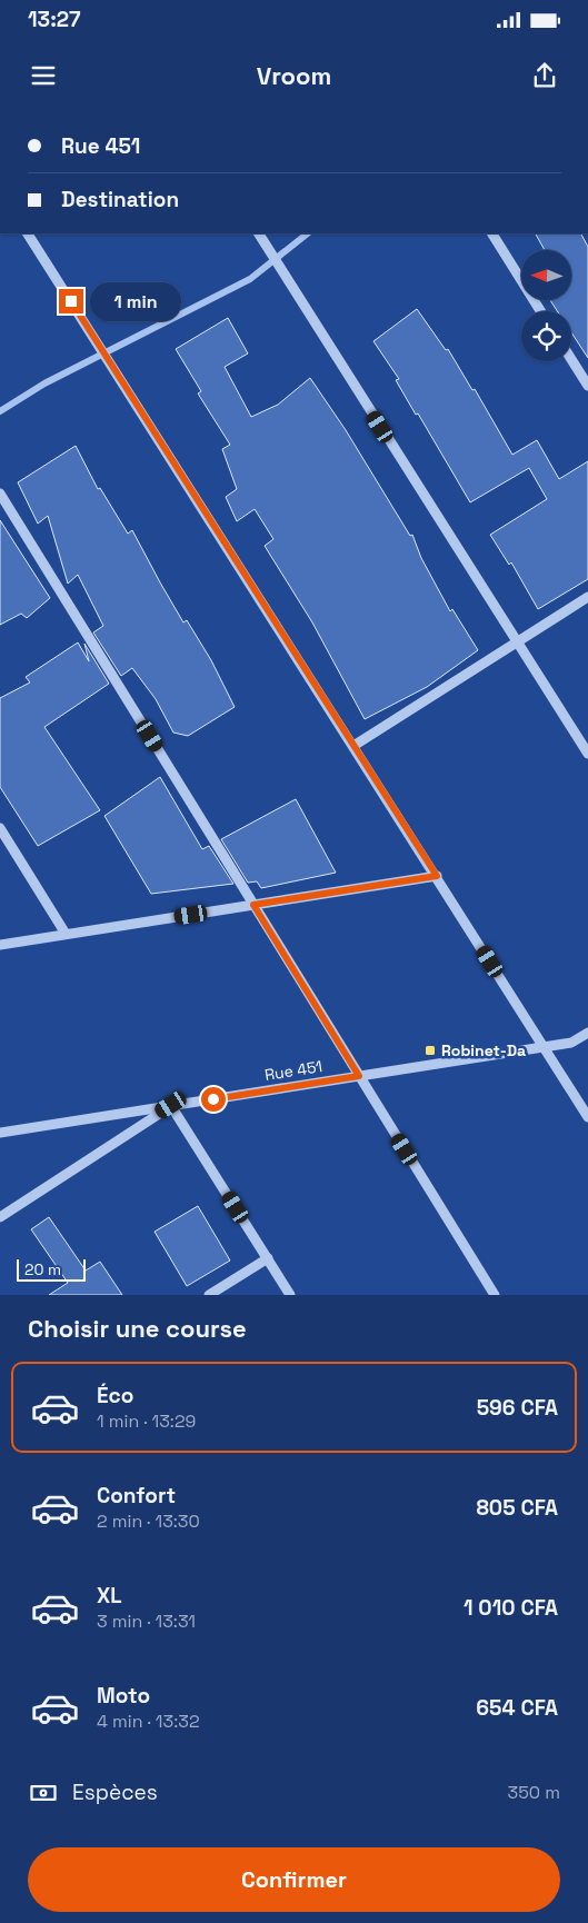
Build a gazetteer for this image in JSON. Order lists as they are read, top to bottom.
{
  "streets": {
    "street": ["Rue 451"]
  },
  "places": {
    "transit": ["Robinet-Da"]
  },
  "scale_bar": "20 m",
  "north": "left",
  "page": {
    "status": "13:27",
    "header": "Vroom",
    "banner": ["Rue 451", "Destination"],
    "bubble": "1 min",
    "scale": "20 m",
    "heading": "Choisir une course",
    "list": [
      {
        "name": "Éco",
        "note": "1 min · 13:29",
        "value": "596 CFA"
      },
      {
        "name": "Confort",
        "note": "2 min · 13:30",
        "value": "805 CFA"
      },
      {
        "name": "XL",
        "note": "3 min · 13:31",
        "value": "1 010 CFA"
      },
      {
        "name": "Moto",
        "note": "4 min · 13:32",
        "value": "654 CFA"
      }
    ],
    "pay": ["Espèces", "350 m"],
    "buttons": "Confirmer"
  }
}
